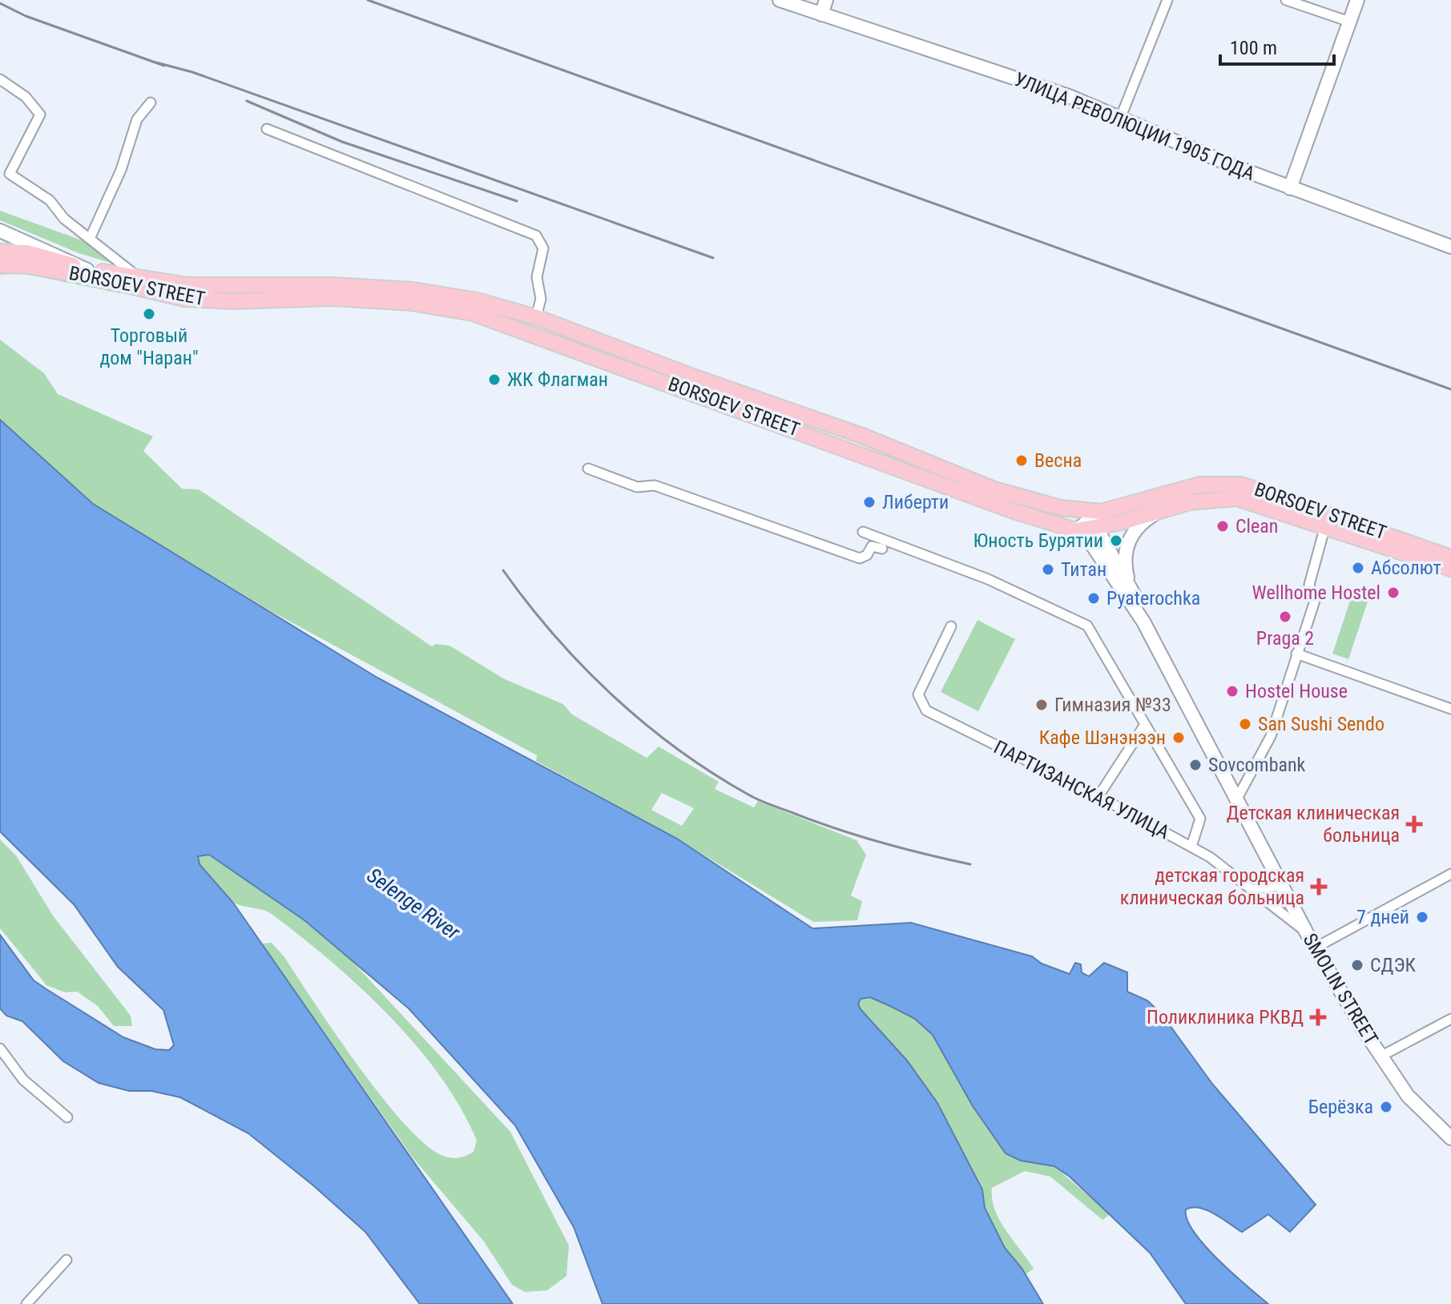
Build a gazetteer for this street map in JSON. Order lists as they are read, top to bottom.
{
  "streets": {
    "main road": ["УЛИЦА РЕВОЛЮЦИИ 1905 ГОДА", "BORSOEV STREET", "SMOLIN STREET"],
    "street": ["ПАРТИЗАНСКАЯ УЛИЦА"]
  },
  "crossings": [
    ["BORSOEV STREET", "SMOLIN STREET"],
    ["ПАРТИЗАНСКАЯ УЛИЦА", "SMOLIN STREET"]
  ],
  "water": ["Selenge River"],
  "places": {
    "other": [
      "Торговый дом \"Наран\"",
      "ЖК Флагман",
      "Весна",
      "Либерти",
      "Clean",
      "Юность Бурятии",
      "Абсолют",
      "Титан",
      "Wellhome Hostel",
      "Pyaterochka",
      "Praga 2",
      "Hostel House",
      "Гимназия №33",
      "San Sushi Sendo",
      "Кафе Шэнэнээн",
      "Sovcombank",
      "7 дней",
      "СДЭК",
      "Берёзка"
    ],
    "health": ["Детская клиническая больница", "детская городская клиническая больница", "Поликлиника РКВД"]
  },
  "scale_bar": "100 m"
}
